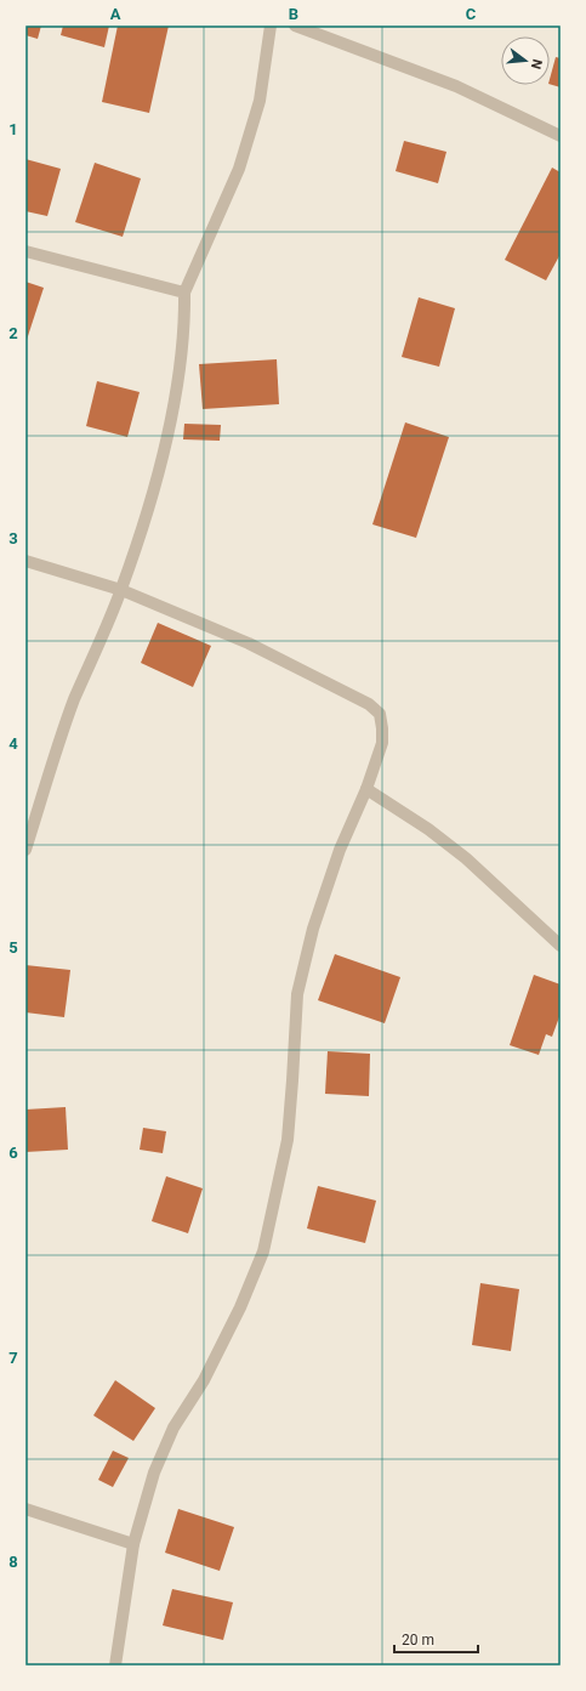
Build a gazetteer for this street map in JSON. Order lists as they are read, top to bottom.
{
  "scale_bar": "20 m",
  "north": "right",
  "grid": {
    "columns": ["A", "B", "C"],
    "rows": [
      "1",
      "2",
      "3",
      "4",
      "5",
      "6",
      "7",
      "8"
    ]
  }
}
